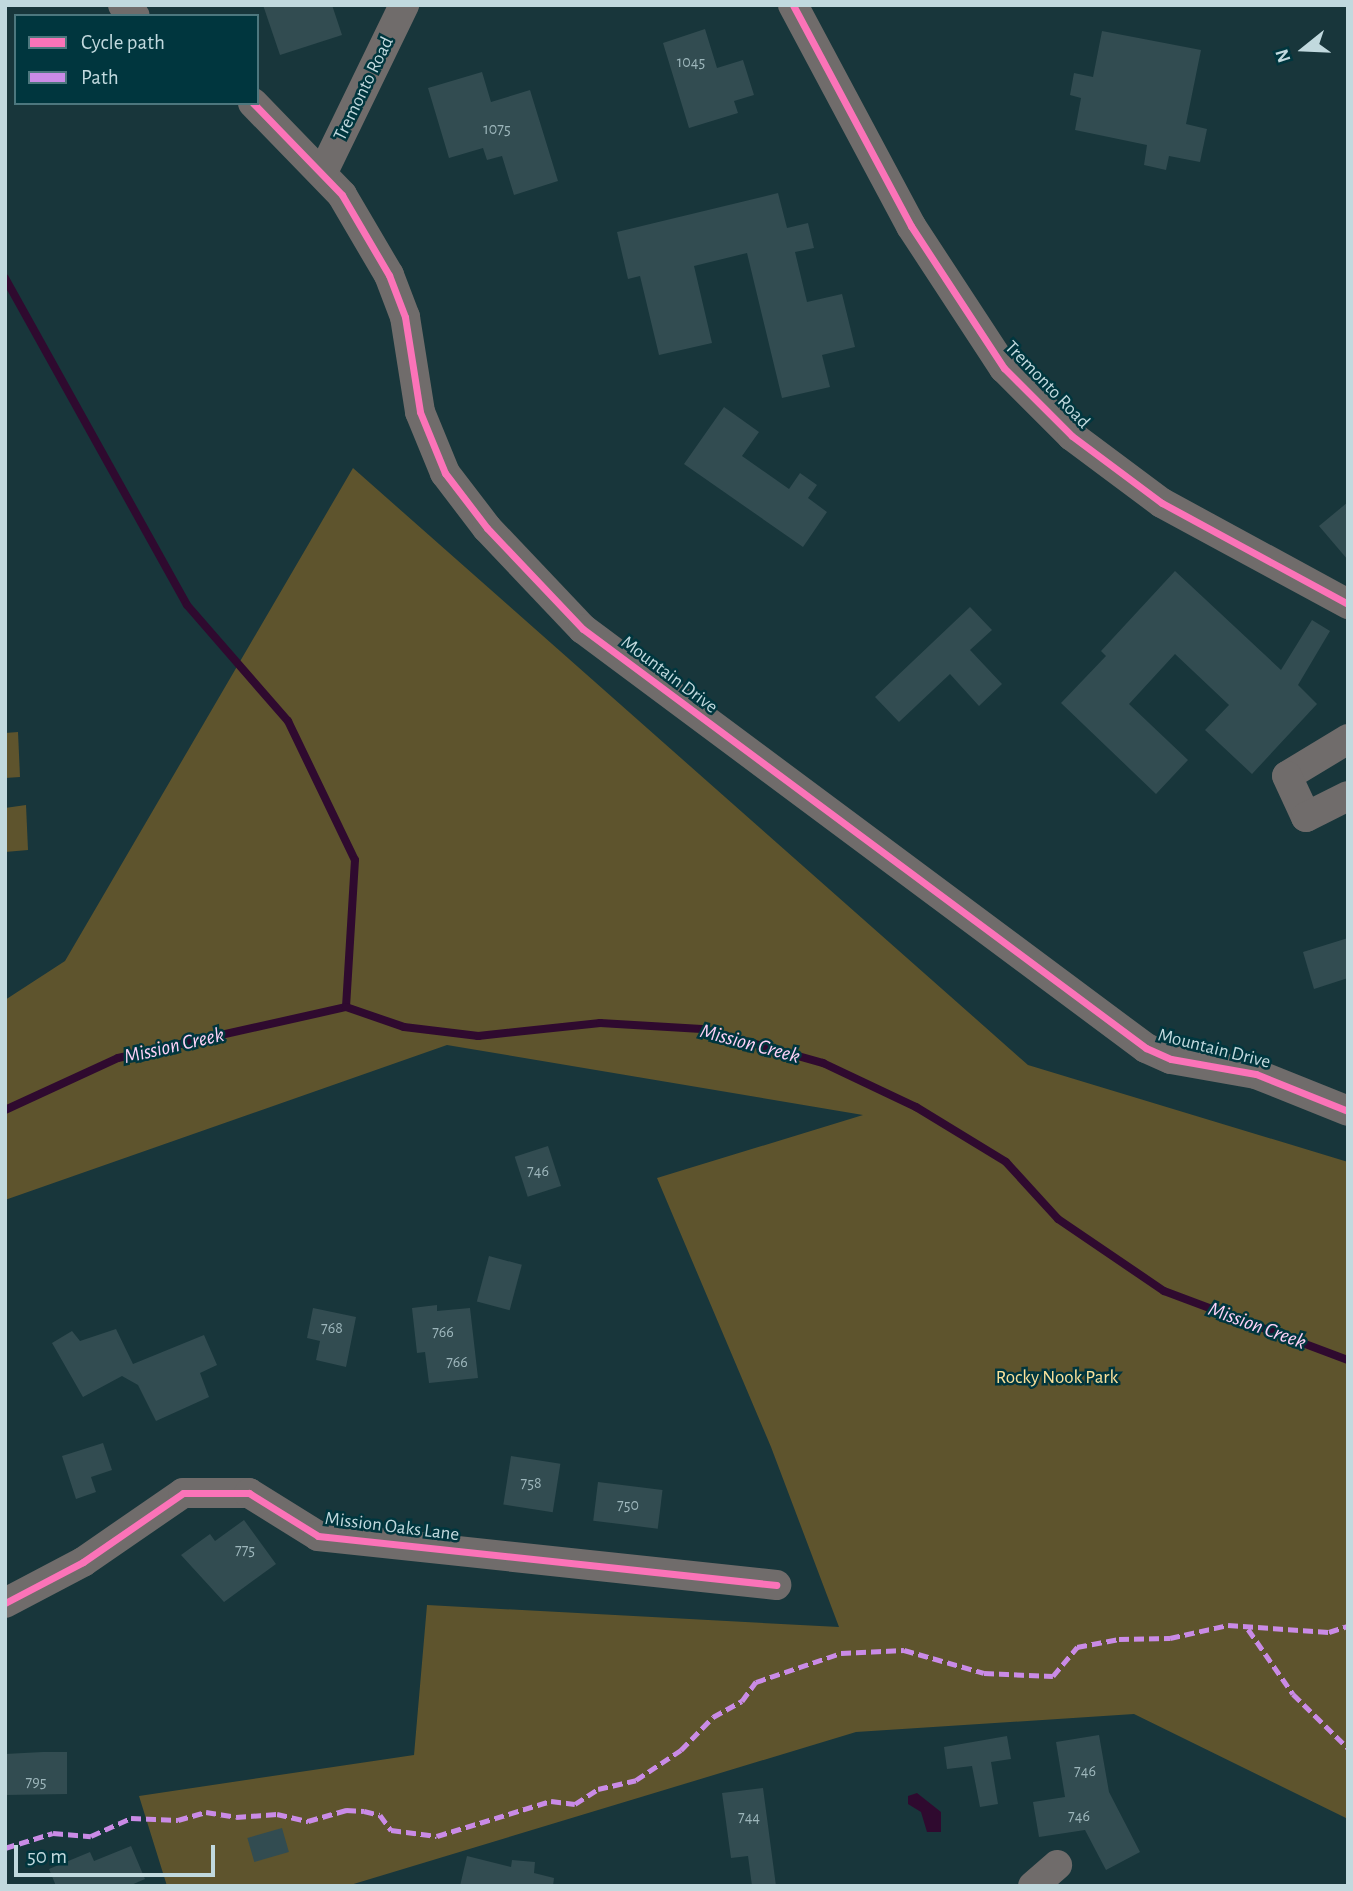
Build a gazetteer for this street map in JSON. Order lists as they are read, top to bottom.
{
  "streets": {
    "street": ["Tremonto Road", "Mountain Drive", "Mission Oaks Lane"]
  },
  "crossings": [
    ["Tremonto Road", "Mountain Drive"]
  ],
  "water": ["Mission Creek"],
  "parks": ["Rocky Nook Park"],
  "house_numbers": [
    "1045",
    "1075",
    "746",
    "768",
    "766",
    "766",
    "758",
    "750",
    "775",
    "746",
    "795",
    "746",
    "744"
  ],
  "legend": ["Cycle path", "Path"],
  "scale_bar": "50 m",
  "north": "left"
}
